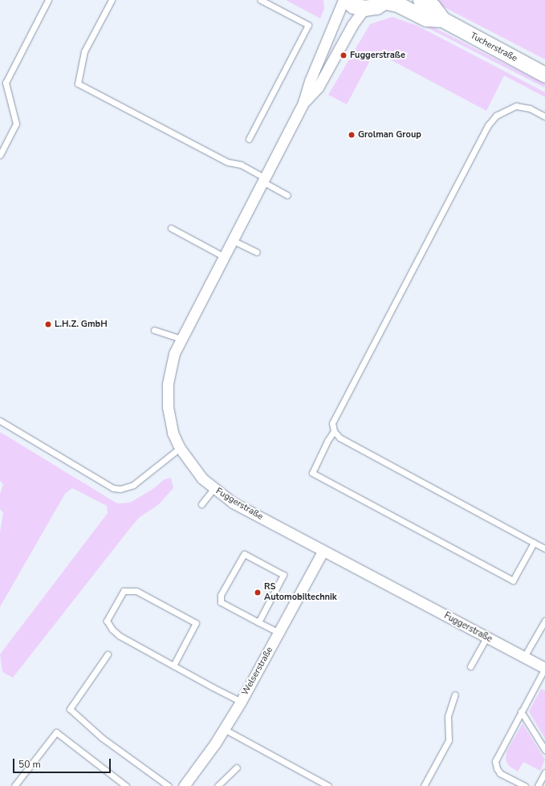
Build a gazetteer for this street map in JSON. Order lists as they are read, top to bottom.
{
  "streets": {
    "main road": ["Tucherstraße"],
    "street": ["Fuggerstraße", "Welserstraße"]
  },
  "crossings": [
    ["Fuggerstraße", "Welserstraße"]
  ],
  "places": [
    "Fuggerstraße",
    "Grolman Group",
    "L.H.Z. GmbH",
    "RS Automobiltechnik"
  ],
  "scale_bar": "50 m"
}
